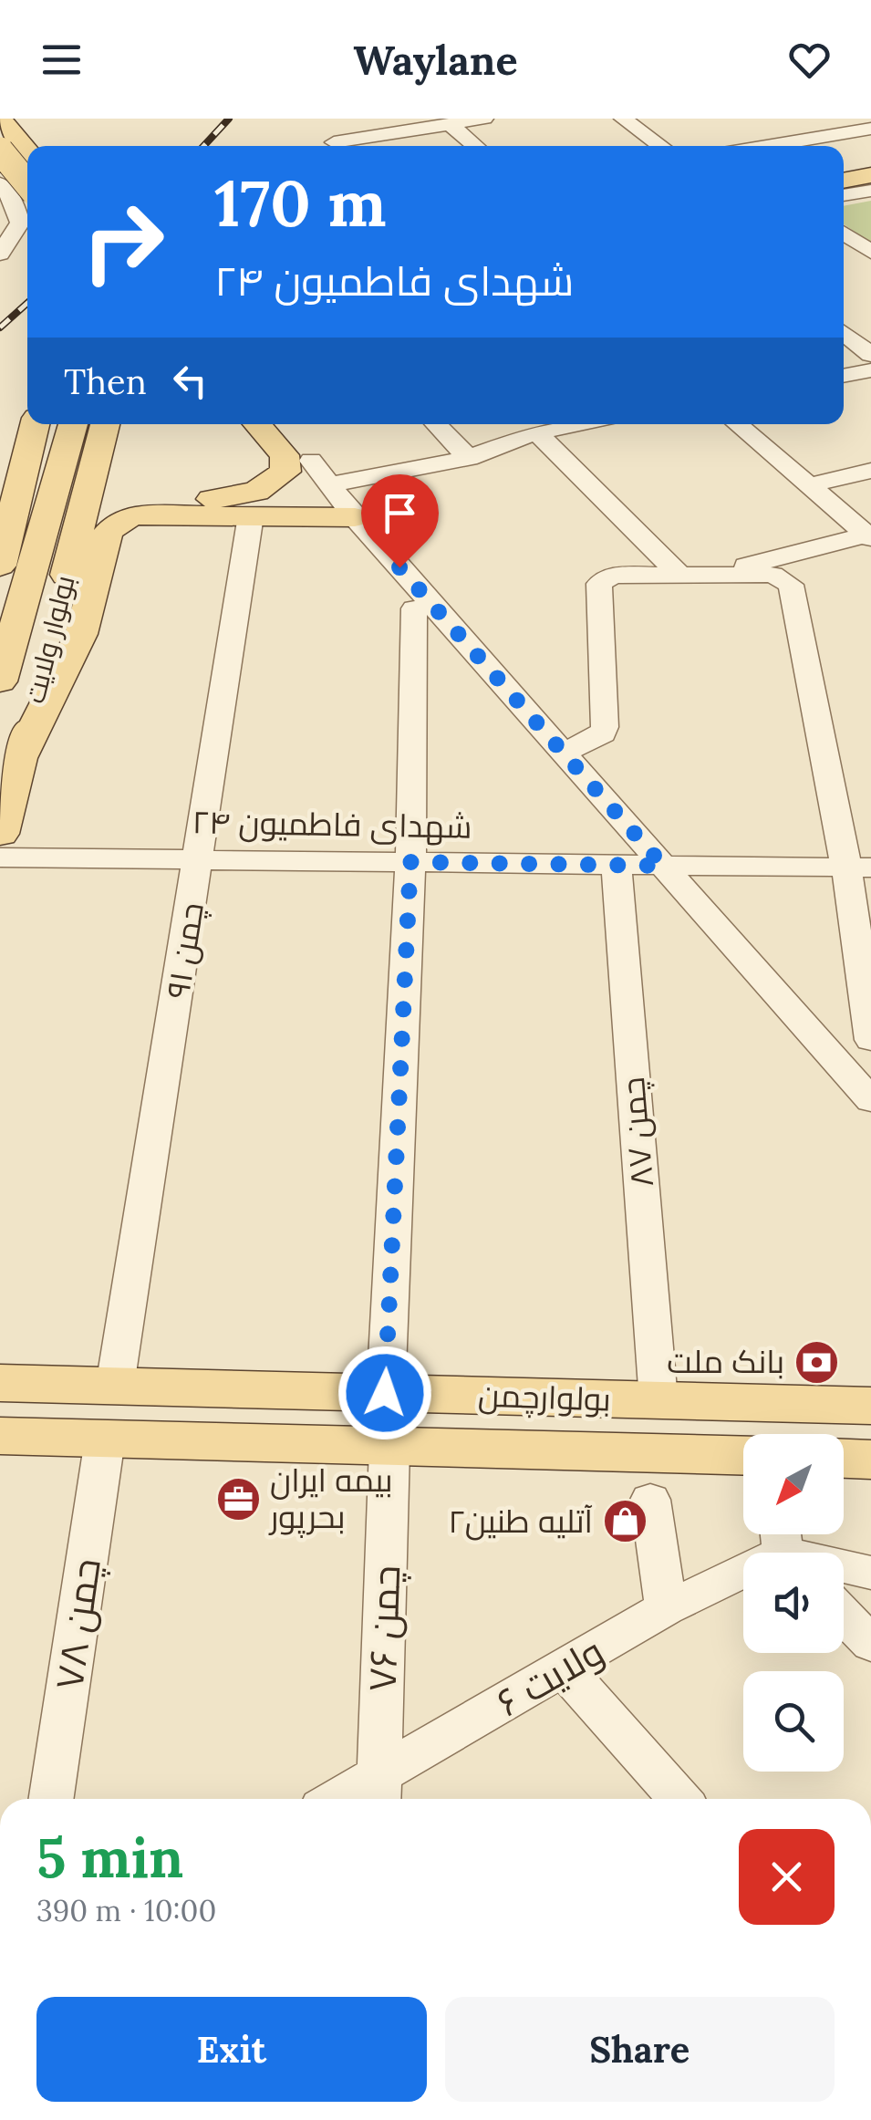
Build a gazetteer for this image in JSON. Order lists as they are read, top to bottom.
{
  "streets": {
    "main road": ["بولوار ولایت", "بولوارچمن"],
    "street": [
      "شهدای فاطمیون ۲۴",
      "چمن ۹۱",
      "چمن ۸۷",
      "چمن ۷۸",
      "چمن ۷۶",
      "ولایت ۶"
    ]
  },
  "crossings": [
    ["شهدای فاطمیون ۲۴", "چمن ۹۱"],
    ["شهدای فاطمیون ۲۴", "چمن ۸۷"],
    ["چمن ۹۱", "بولوارچمن"],
    ["چمن ۸۷", "بولوارچمن"],
    ["بولوارچمن", "چمن ۷۸"],
    ["بولوارچمن", "چمن ۷۶"],
    ["چمن ۷۶", "ولایت ۶"]
  ],
  "places": {
    "bank": ["بانک ملت"],
    "office": ["بيمه ايران بحرپور"],
    "shop": ["آتلیه طنین۲"]
  },
  "north": "bottom left",
  "page": {
    "header": "Waylane",
    "turn": ["170 m", "شهدای فاطمیون ۲۴"],
    "then": "Then",
    "heading": ["5 min", "390 m · 10:00"],
    "buttons": ["Exit", "Share"]
  }
}
